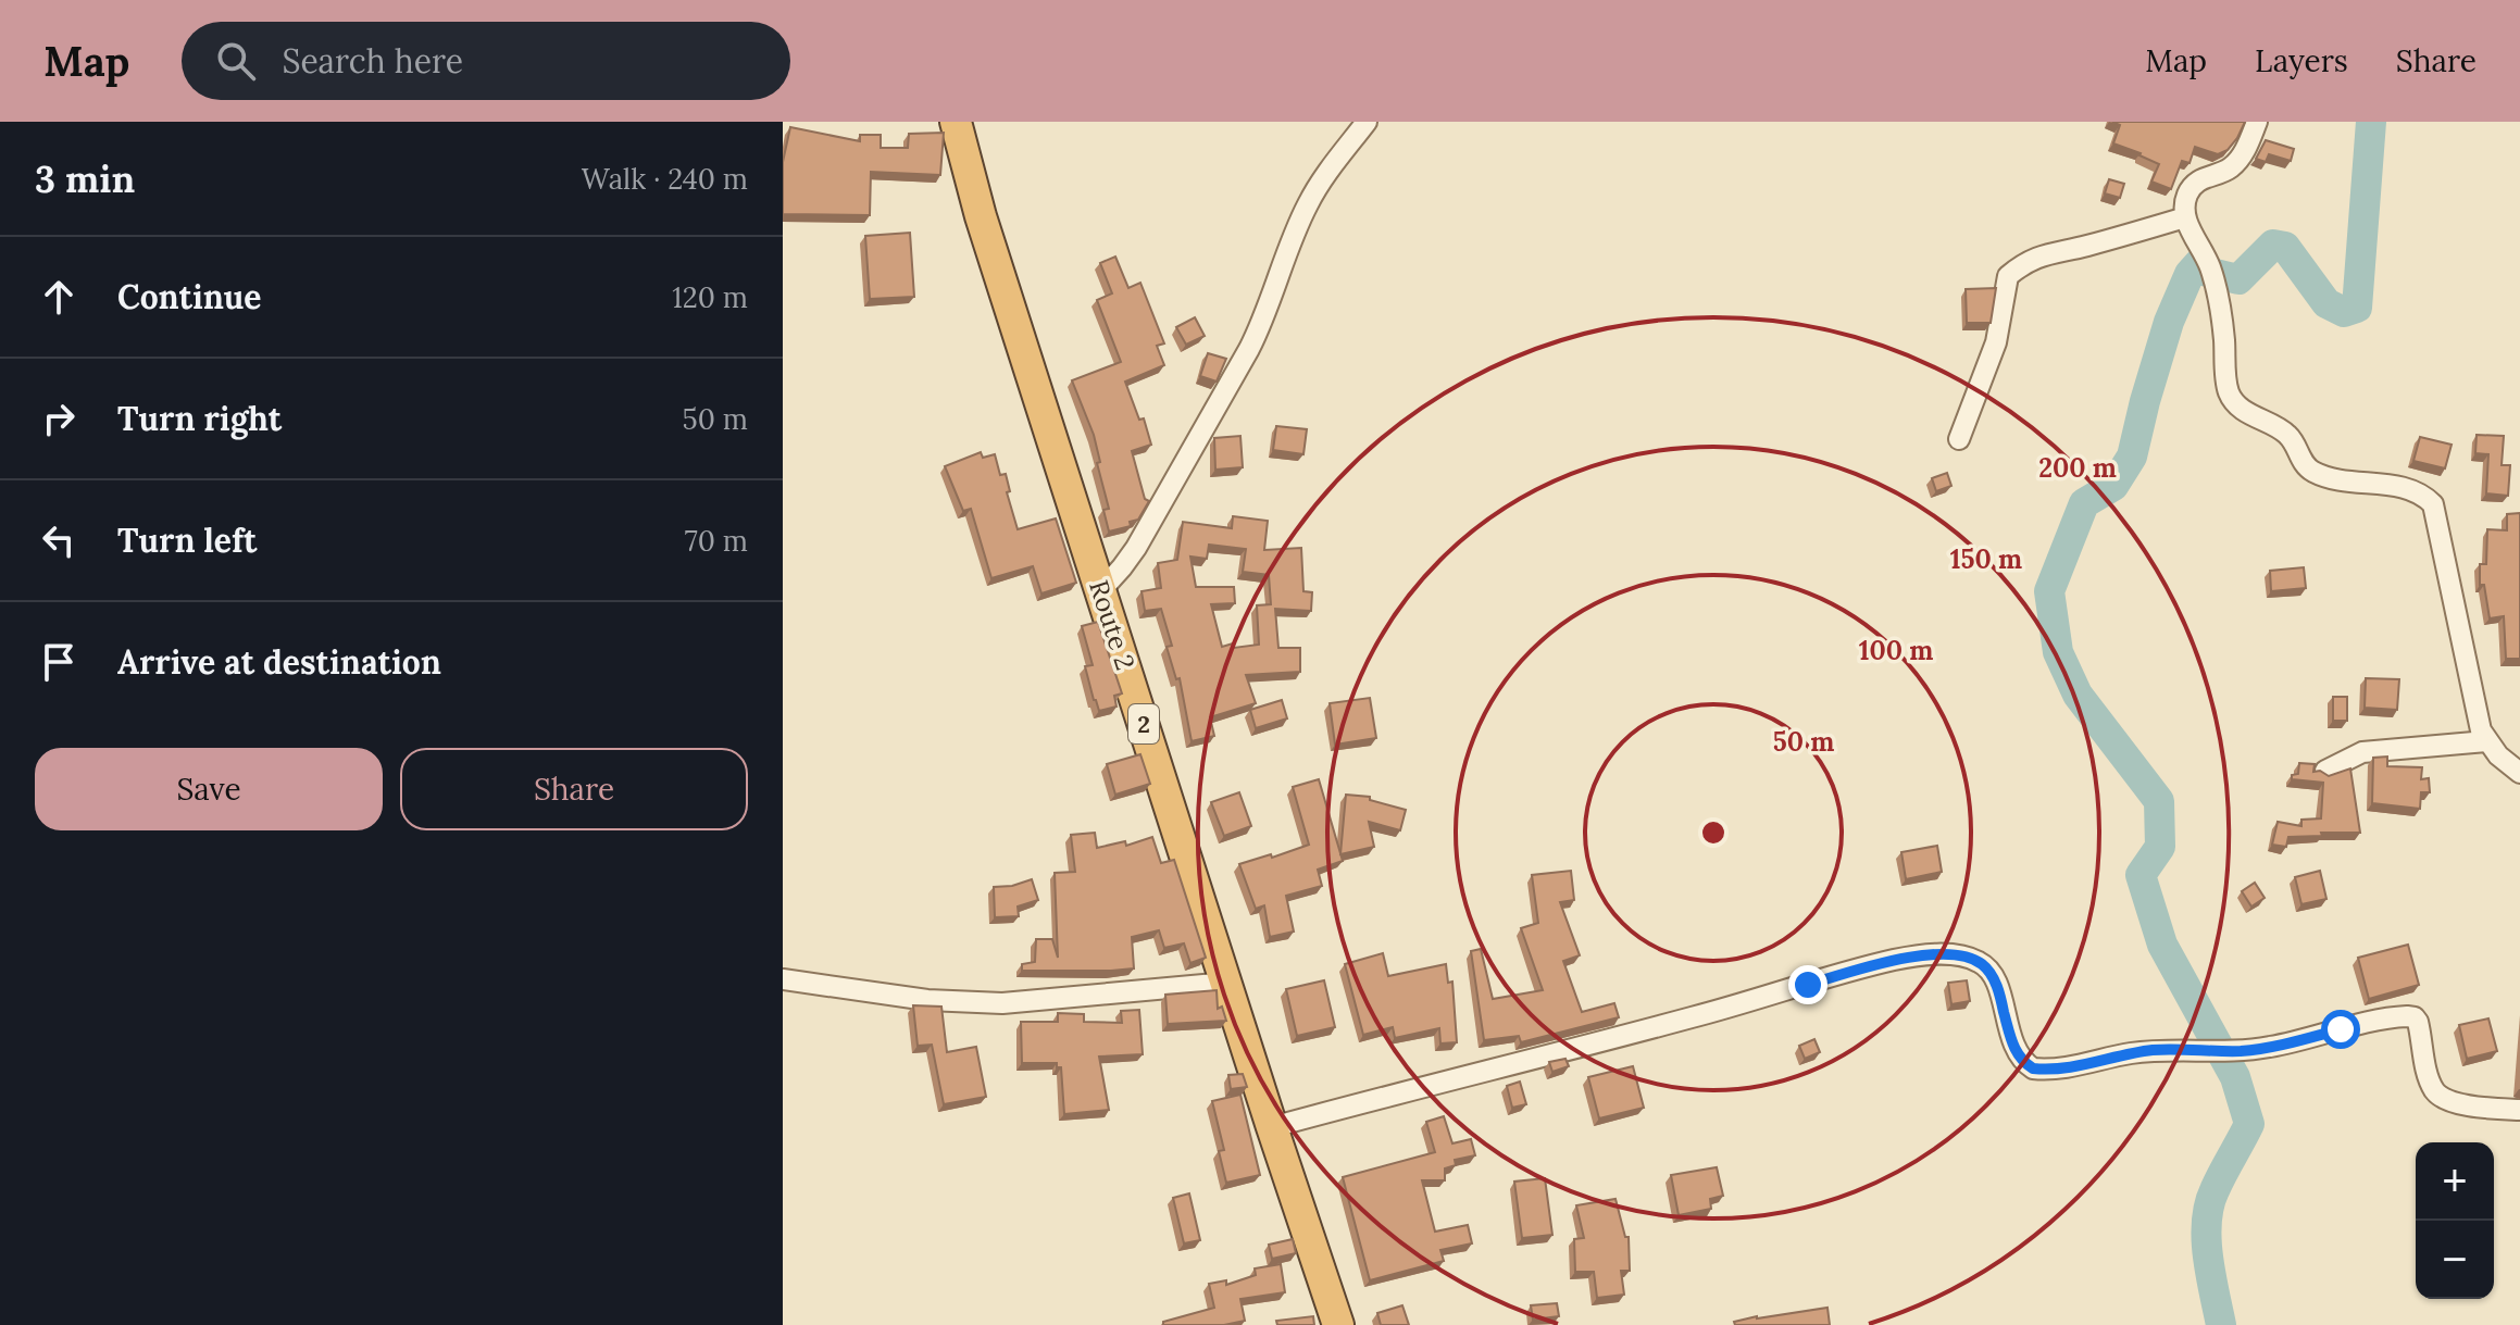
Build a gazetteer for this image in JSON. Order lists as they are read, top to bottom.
{
  "streets": {
    "highway": ["Route 2", "2"]
  },
  "page": {
    "header": "Map",
    "search": "Search here",
    "nav": ["Map", "Layers", "Share"],
    "heading": ["3 min", "Walk · 240 m"],
    "list": [
      ["Continue", "120 m"],
      ["Turn right", "50 m"],
      ["Turn left", "70 m"],
      "Arrive at destination"
    ],
    "buttons": ["Save", "Share"],
    "map_buttons": ["+", "−"]
  },
  "rings": [
    "200 m",
    "150 m",
    "100 m",
    "50 m"
  ]
}
